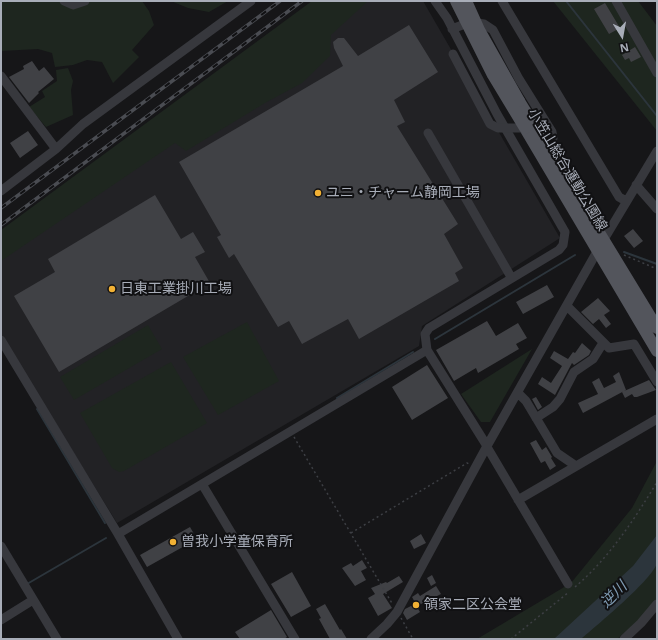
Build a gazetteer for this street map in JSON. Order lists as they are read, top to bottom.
{
  "streets": {
    "main road": ["小笠山総合運動公園線"]
  },
  "water": ["逆川"],
  "places": [
    "ユニ・チャーム静岡工場",
    "日東工業掛川工場",
    "曽我小学童保育所",
    "領家二区公会堂"
  ],
  "north": "bottom"
}
